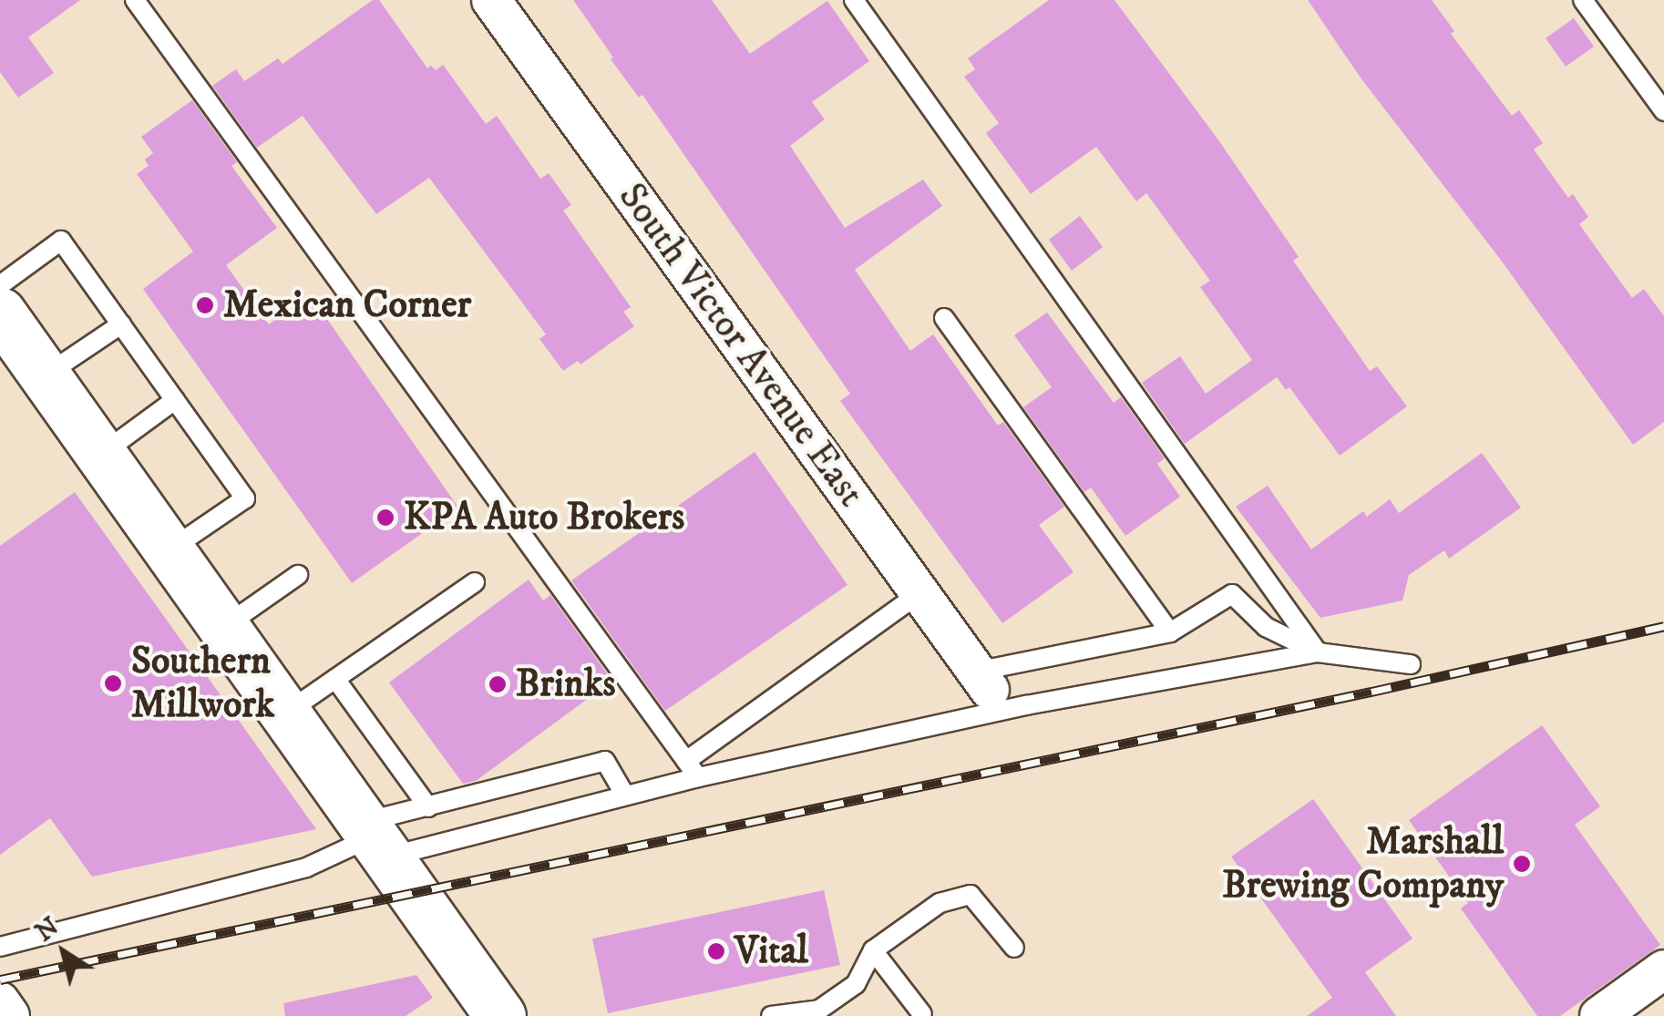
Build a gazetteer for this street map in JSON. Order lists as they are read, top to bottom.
{
  "streets": {
    "street": ["South Victor Avenue East"]
  },
  "places": [
    "Mexican Corner",
    "KPA Auto Brokers",
    "Southern Millwork",
    "Brinks",
    "Marshall Brewing Company",
    "Vital"
  ],
  "north": "top left"
}
